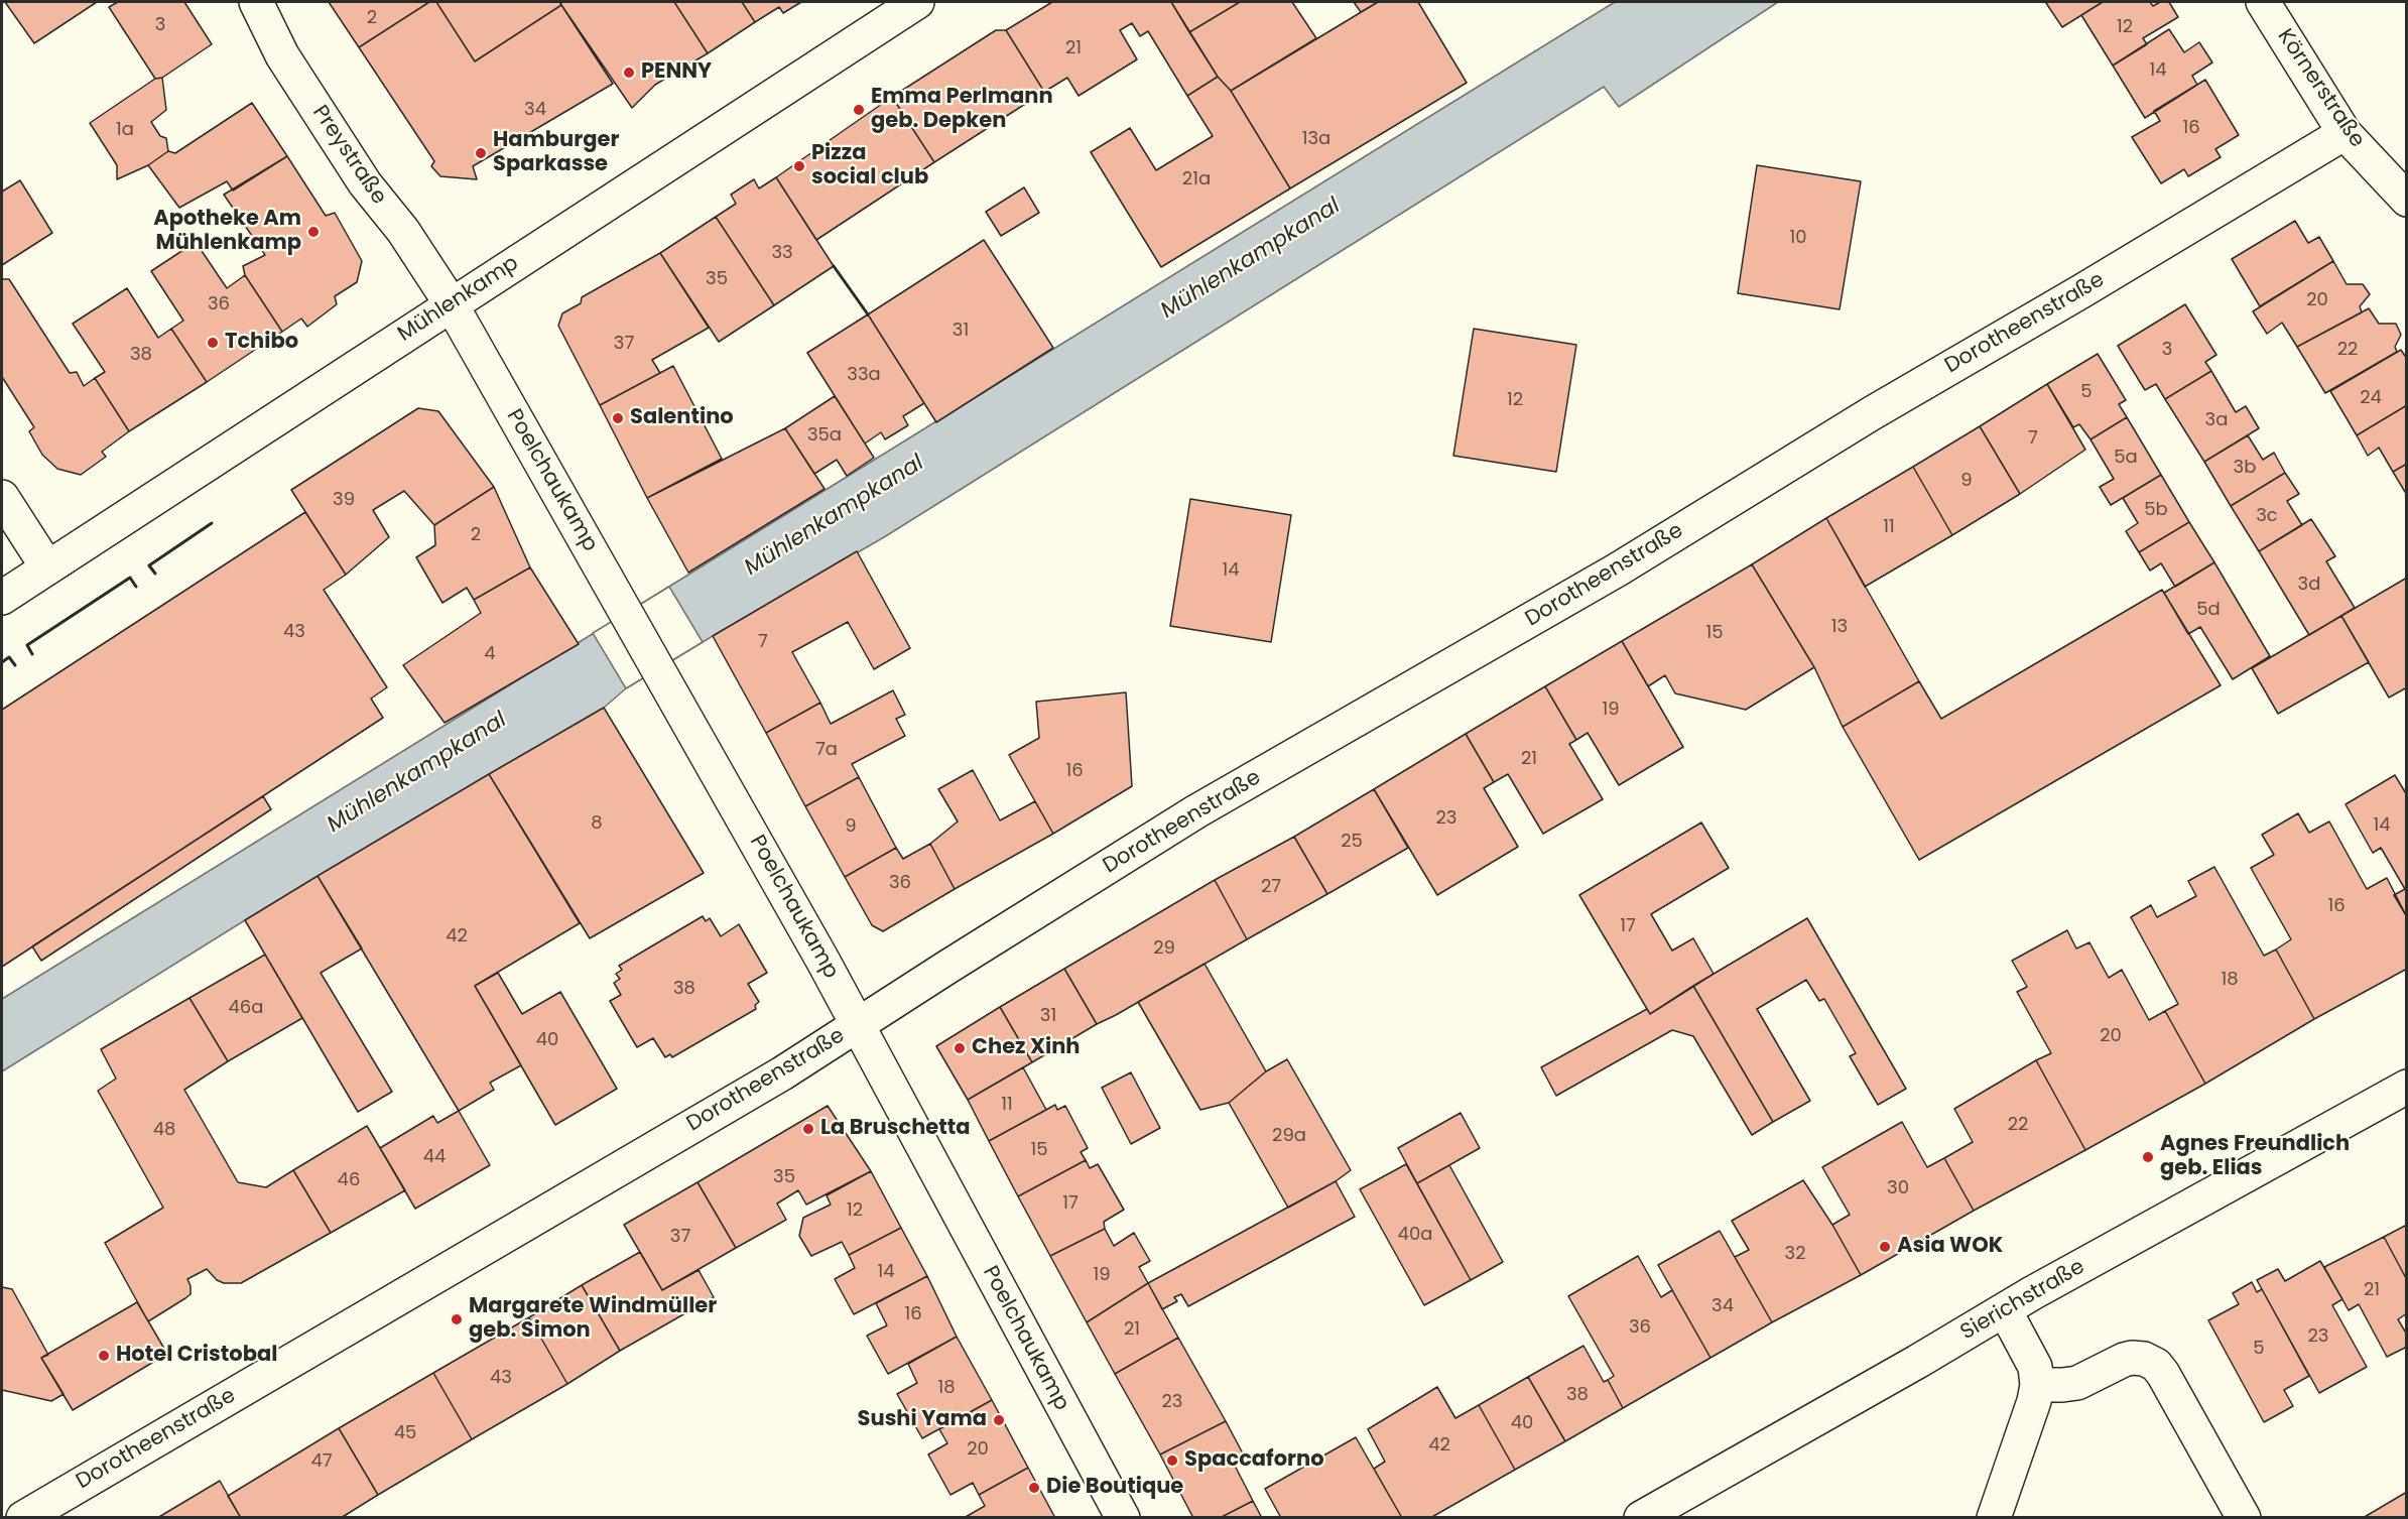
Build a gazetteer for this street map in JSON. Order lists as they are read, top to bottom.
{
  "streets": {
    "street": [
      "Körnerstraße",
      "Preystraße",
      "Mühlenkamp",
      "Dorotheenstraße",
      "Poelchaukamp",
      "Sierichstraße"
    ]
  },
  "crossings": [
    ["Körnerstraße", "Dorotheenstraße"],
    ["Preystraße", "Mühlenkamp"],
    ["Preystraße", "Poelchaukamp"],
    ["Mühlenkamp", "Poelchaukamp"],
    ["Dorotheenstraße", "Poelchaukamp"]
  ],
  "water": ["Mühlenkampkanal"],
  "places": [
    "PENNY",
    "Emma Perlmann geb. Depken",
    "Hamburger Sparkasse",
    "Pizza social club",
    "Apotheke Am Mühlenkamp",
    "Tchibo",
    "Salentino",
    "Chez Xinh",
    "La Bruschetta",
    "Agnes Freundlich geb. Elias",
    "Asia WOK",
    "Margarete Windmüller geb. Simon",
    "Hotel Cristobal",
    "Sushi Yama",
    "Spaccaforno",
    "Die Boutique"
  ],
  "house_numbers": [
    "2",
    "3",
    "12",
    "21",
    "14",
    "34",
    "16",
    "1a",
    "13a",
    "21a",
    "10",
    "33",
    "35",
    "20",
    "36",
    "31",
    "37",
    "3",
    "22",
    "38",
    "33a",
    "5",
    "24",
    "12",
    "3a",
    "35a",
    "7",
    "5a",
    "3b",
    "9",
    "39",
    "5b",
    "3c",
    "11",
    "2",
    "14",
    "3d",
    "5d",
    "13",
    "43",
    "15",
    "7",
    "4",
    "19",
    "7a",
    "21",
    "16",
    "23",
    "8",
    "14",
    "9",
    "25",
    "36",
    "27",
    "16",
    "17",
    "42",
    "29",
    "18",
    "38",
    "46a",
    "31",
    "20",
    "40",
    "11",
    "22",
    "48",
    "29a",
    "15",
    "44",
    "35",
    "46",
    "30",
    "17",
    "12",
    "40a",
    "37",
    "32",
    "14",
    "19",
    "21",
    "34",
    "16",
    "36",
    "21",
    "23",
    "5",
    "43",
    "18",
    "38",
    "23",
    "40",
    "45",
    "42",
    "20",
    "47"
  ]
}
